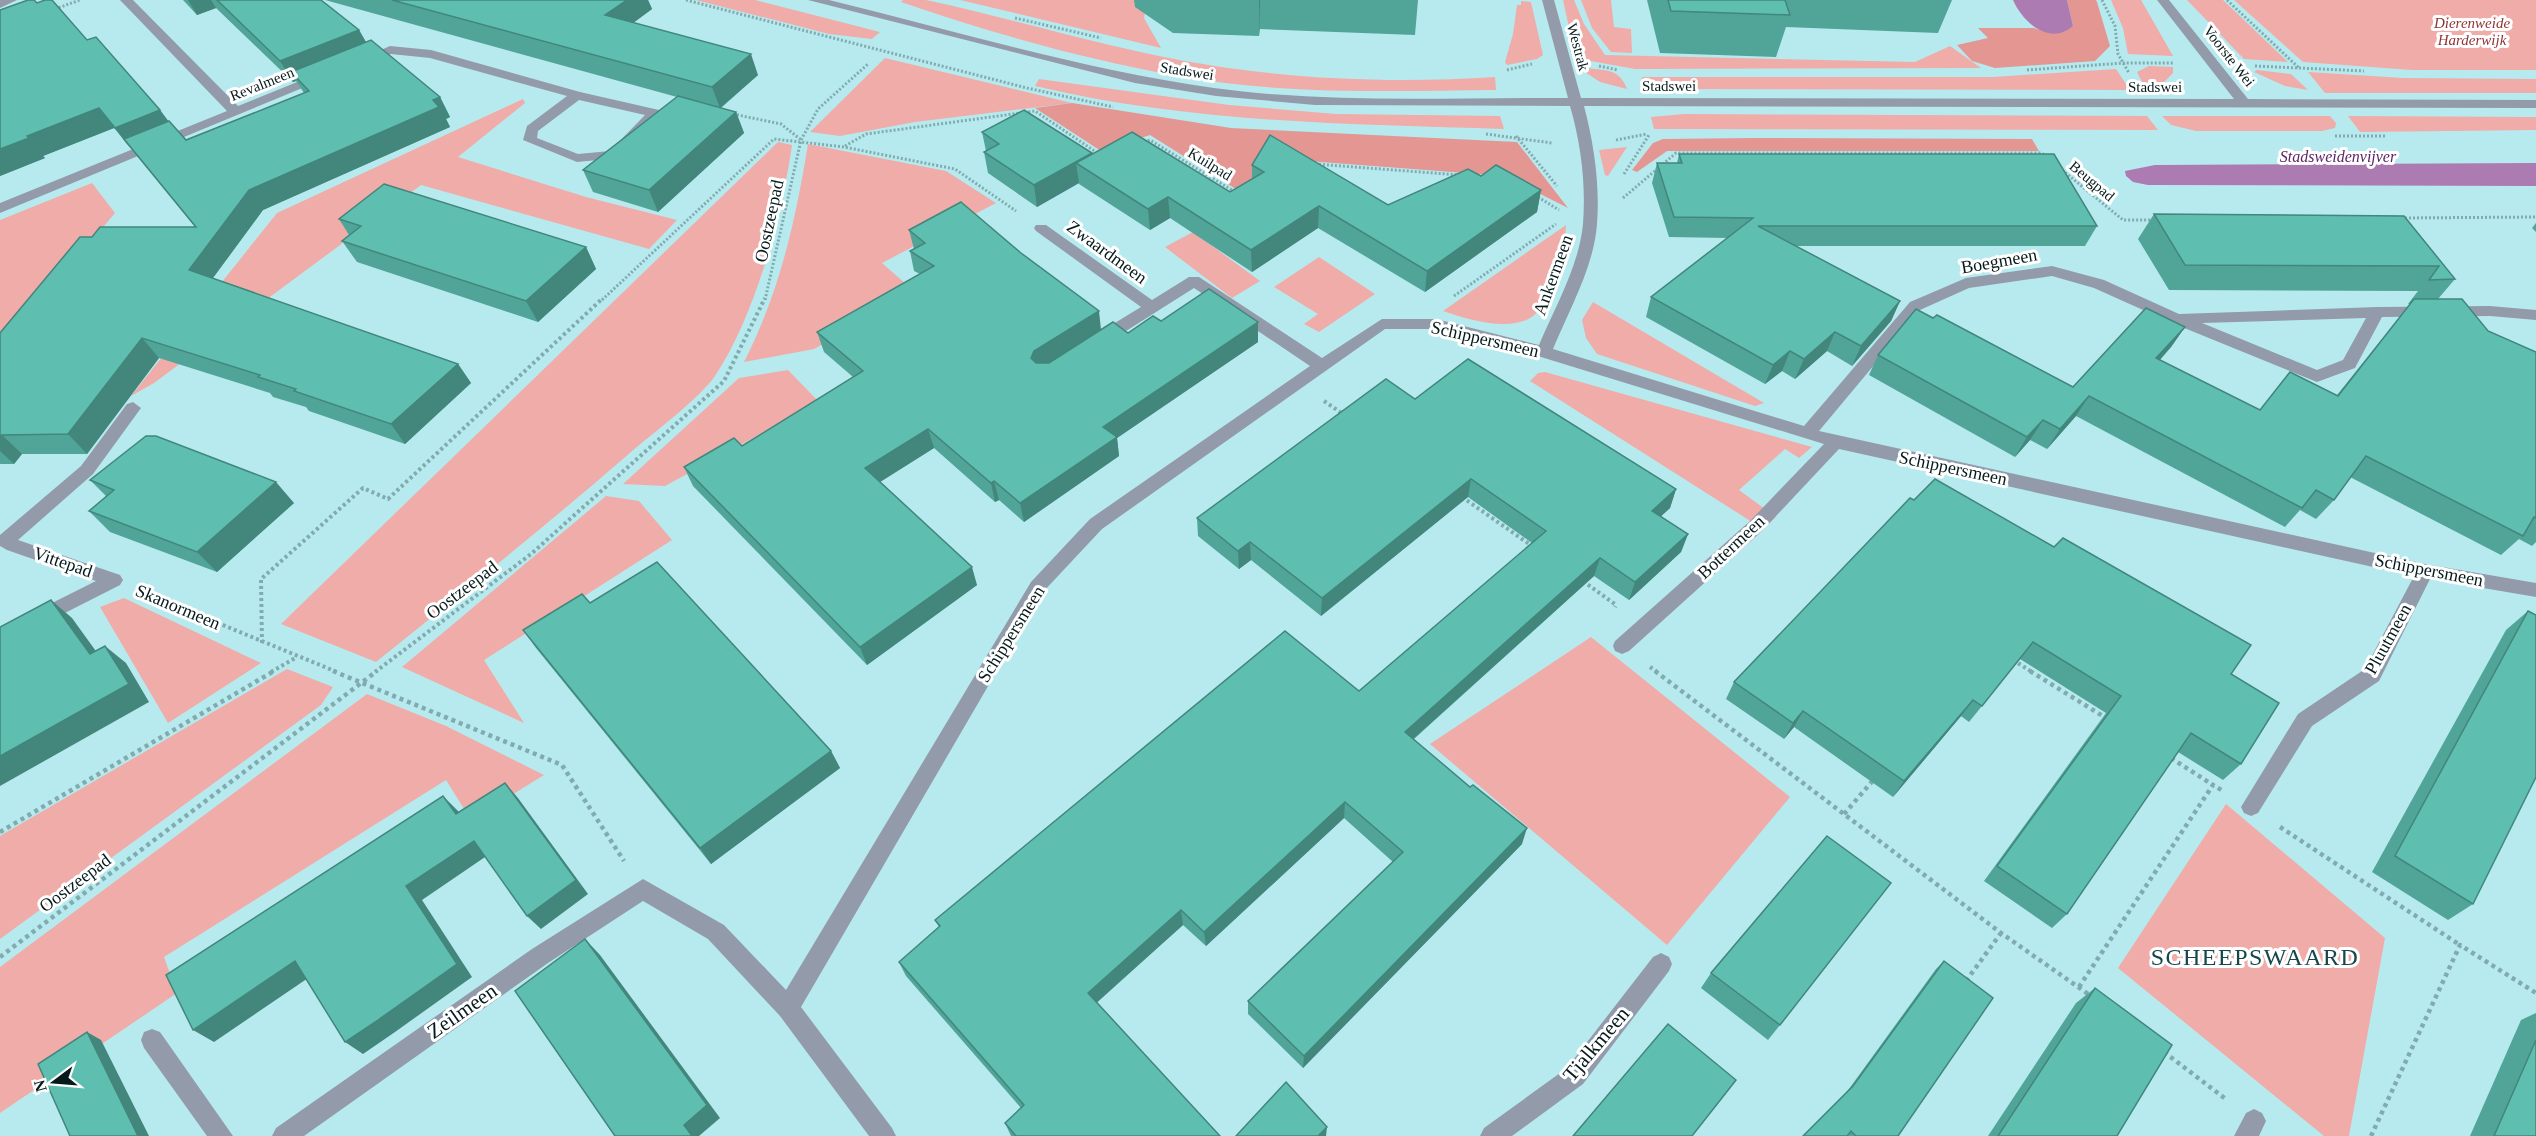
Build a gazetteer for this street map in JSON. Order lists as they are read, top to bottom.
{
  "streets": {
    "street": [
      "Westrak",
      "Voorste Wei",
      "Stadswei",
      "Revalmeen",
      "Zwaardmeen",
      "Boegmeen",
      "Ankermeen",
      "Schippersmeen",
      "Bottermeen",
      "Vittepad",
      "Skanormeen",
      "Pluutmeen",
      "Zeilmeen",
      "Tjalkmeen"
    ],
    "path": ["Kuilpad", "Beugpad", "Oostzeepad"]
  },
  "crossings": [
    ["Westrak", "Stadswei"],
    ["Westrak", "Ankermeen"],
    ["Voorste Wei", "Stadswei"],
    ["Stadswei", "Ankermeen"],
    ["Beugpad", "Ankermeen"],
    ["Oostzeepad", "Skanormeen"],
    ["Zwaardmeen", "Schippersmeen"],
    ["Boegmeen", "Schippersmeen"],
    ["Ankermeen", "Schippersmeen"],
    ["Schippersmeen", "Bottermeen"],
    ["Schippersmeen", "Pluutmeen"],
    ["Vittepad", "Skanormeen"]
  ],
  "districts": ["SCHEEPSWAARD"],
  "water": ["Stadsweidenvijver"],
  "parks": ["Dierenweide Harderwijk"],
  "north": "left"
}
